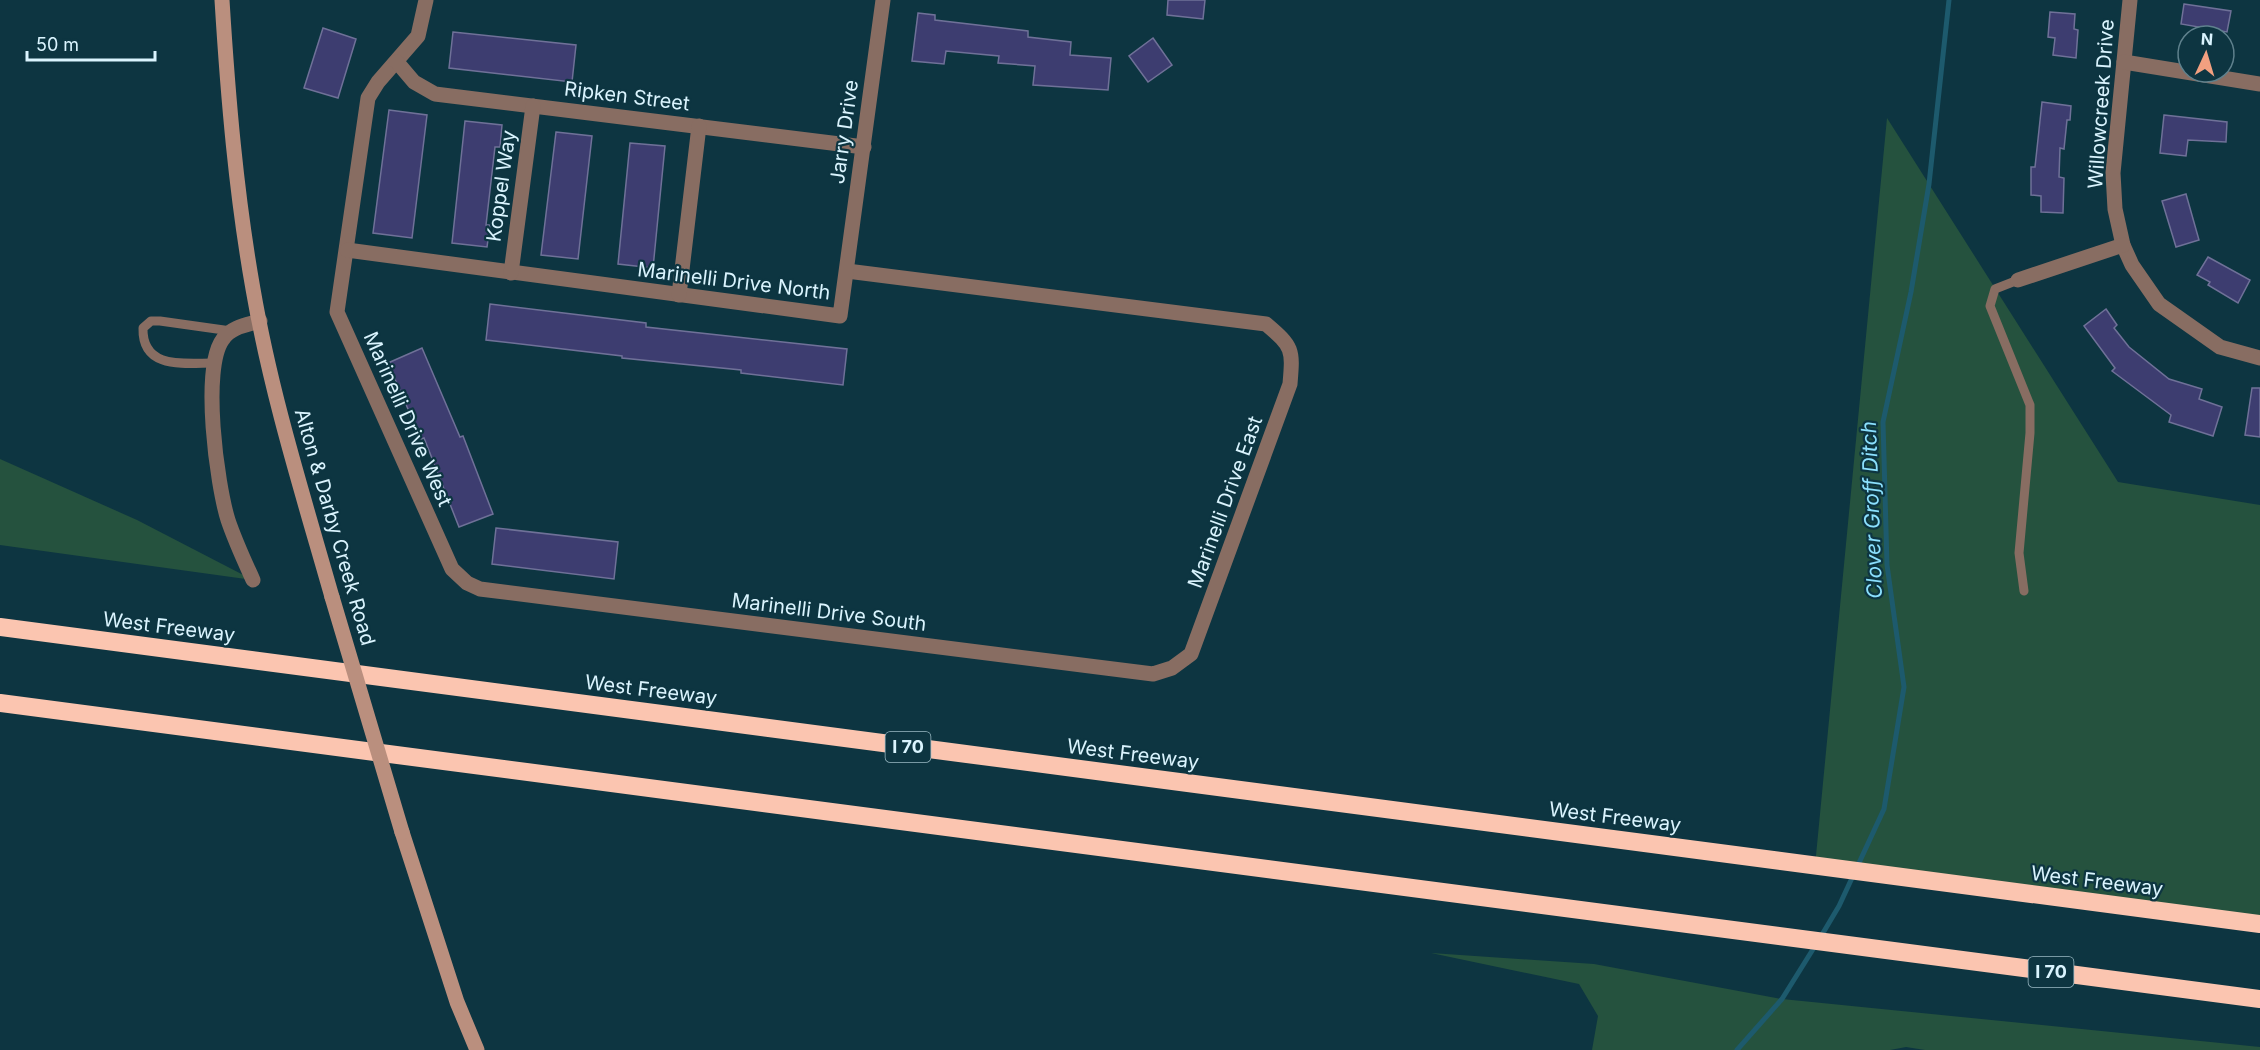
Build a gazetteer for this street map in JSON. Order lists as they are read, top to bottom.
{
  "streets": {
    "highway": ["West Freeway", "I 70"],
    "main road": ["Alton & Darby Creek Road"],
    "street": [
      "Ripken Street",
      "Willowcreek Drive",
      "Jarry Drive",
      "Koppel Way",
      "Marinelli Drive North",
      "Marinelli Drive West",
      "Marinelli Drive East",
      "Marinelli Drive South"
    ]
  },
  "crossings": [
    ["Ripken Street", "Jarry Drive"],
    ["Ripken Street", "Koppel Way"],
    ["Ripken Street", "Marinelli Drive West"],
    ["Jarry Drive", "Marinelli Drive North"],
    ["Koppel Way", "Marinelli Drive North"],
    ["Marinelli Drive North", "Marinelli Drive West"],
    ["Marinelli Drive North", "Marinelli Drive East"],
    ["Marinelli Drive West", "Marinelli Drive South"],
    ["Marinelli Drive East", "Marinelli Drive South"]
  ],
  "water": ["Clover Groff Ditch"],
  "scale_bar": "50 m",
  "north": "top"
}
